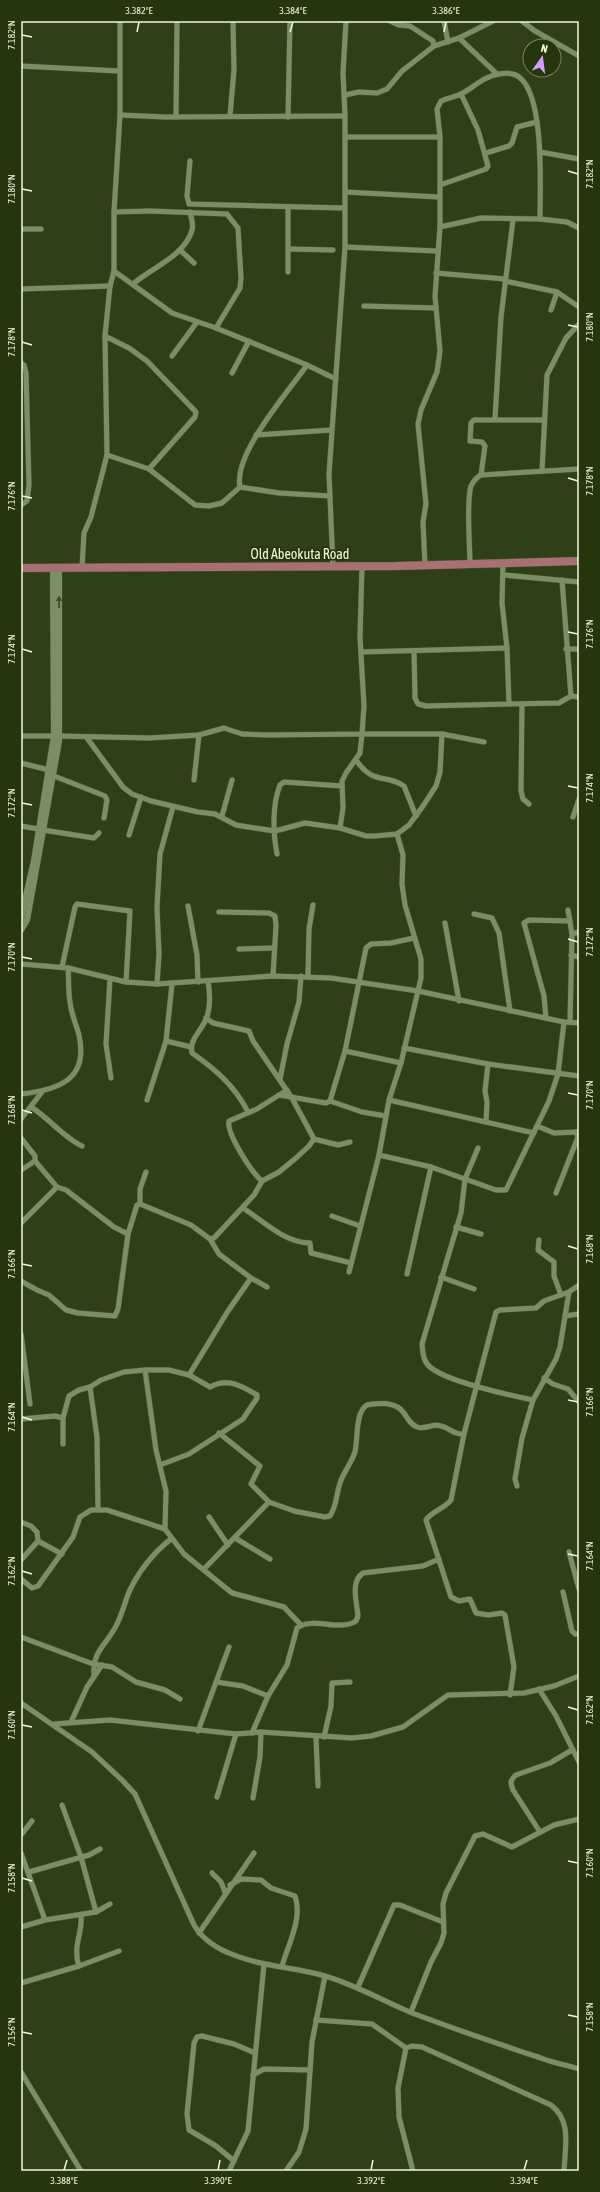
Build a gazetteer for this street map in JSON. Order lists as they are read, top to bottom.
{
  "streets": {
    "highway": ["Old Abeokuta Road"]
  },
  "north": "top",
  "coordinates": [
    "3.382°E",
    "3.384°E",
    "3.386°E",
    "7.182°N",
    "7.180°N",
    "7.178°N",
    "7.176°N",
    "7.174°N",
    "7.172°N",
    "7.170°N",
    "7.168°N",
    "7.166°N",
    "7.164°N",
    "7.162°N",
    "7.160°N",
    "7.158°N",
    "7.156°N",
    "3.388°E",
    "3.390°E",
    "3.392°E",
    "3.394°E"
  ]
}
